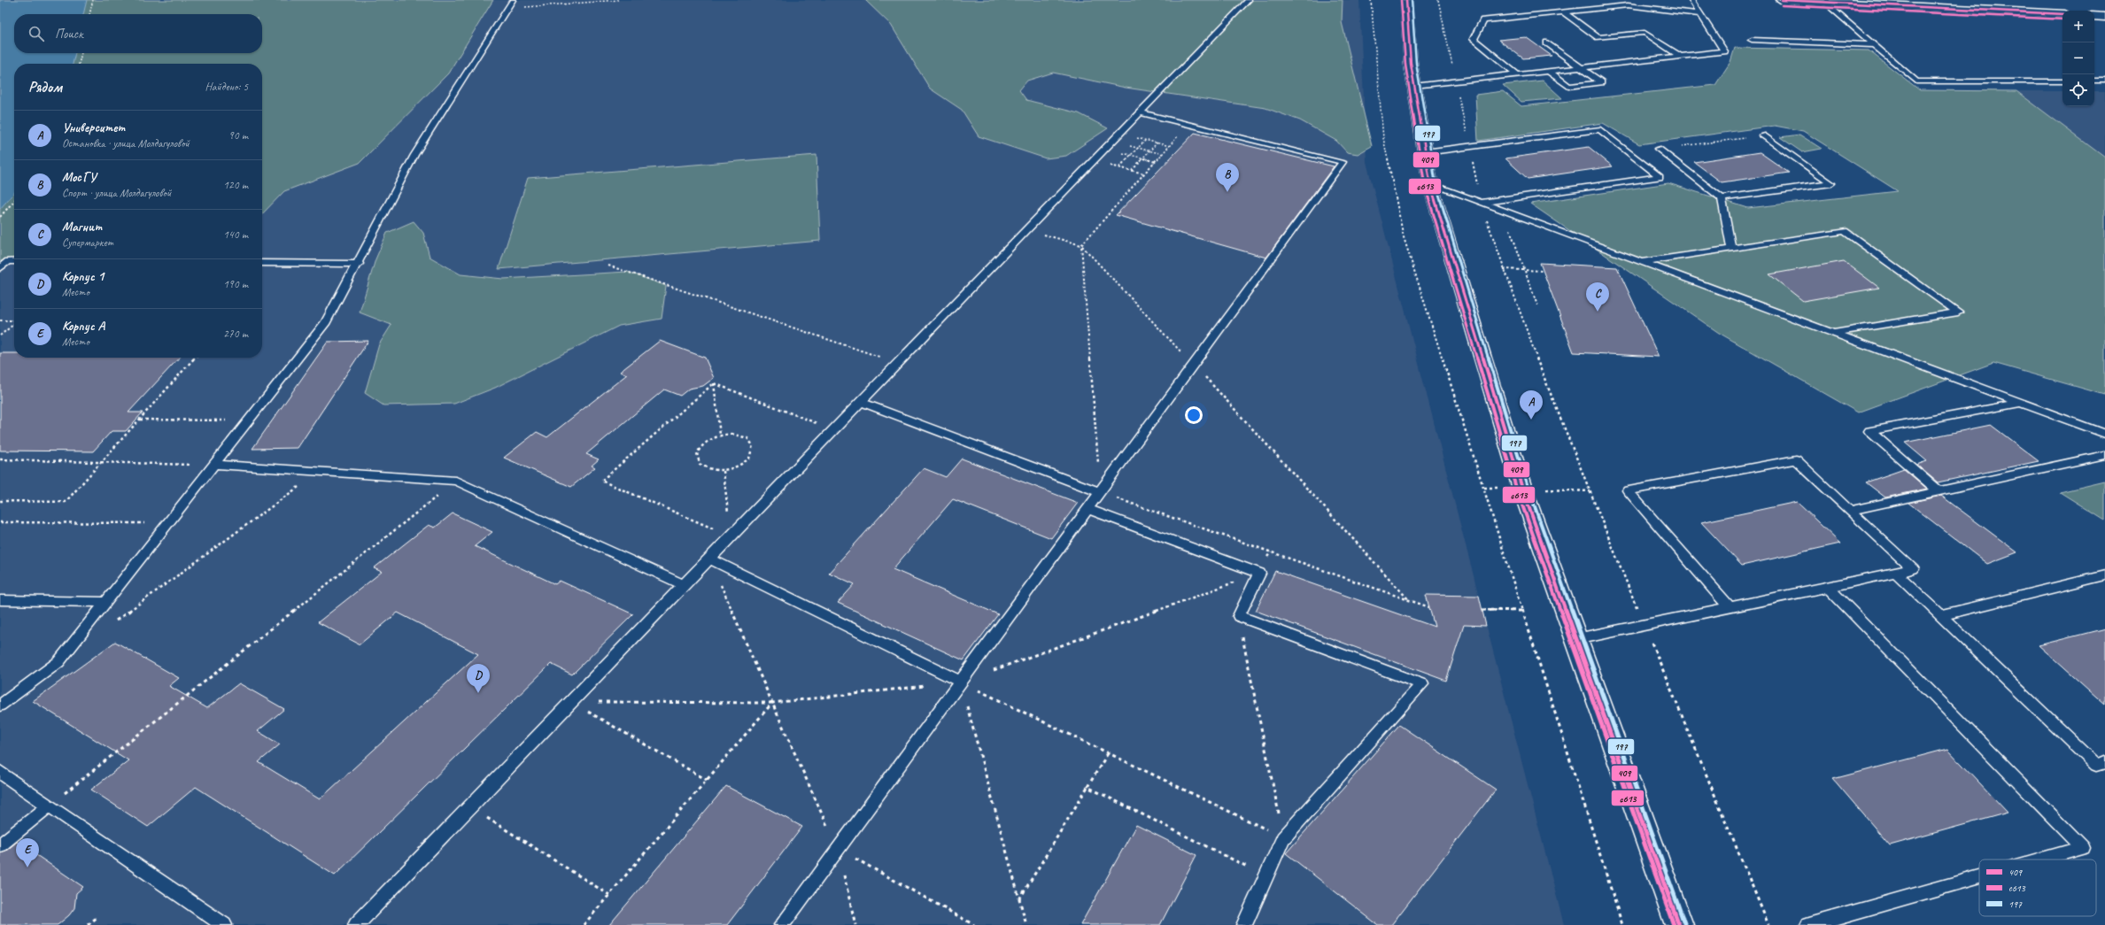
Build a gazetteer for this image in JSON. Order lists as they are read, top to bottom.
{
  "lines": ["transit line 409", "transit line с613", "transit line 197"],
  "legend": ["409", "с613", "197"],
  "page": {
    "map_buttons": ["+", "−"],
    "search": "Поиск",
    "heading": ["Рядом", "Найдено: 5"],
    "list": [
      {
        "mark": "A",
        "name": "Университет",
        "note": "Остановка · улица Молдагуловой",
        "value": "90 m"
      },
      {
        "mark": "B",
        "name": "МосГУ",
        "note": "Спорт · улица Молдагуловой",
        "value": "120 m"
      },
      {
        "mark": "C",
        "name": "Магнит",
        "note": "Супермаркет",
        "value": "140 m"
      },
      {
        "mark": "D",
        "name": "Корпус 1",
        "note": "Место",
        "value": "190 m"
      },
      {
        "mark": "E",
        "name": "Корпус А",
        "note": "Место",
        "value": "270 m"
      }
    ],
    "pins": [
      "B",
      "C",
      "A",
      "D",
      "E"
    ]
  }
}
